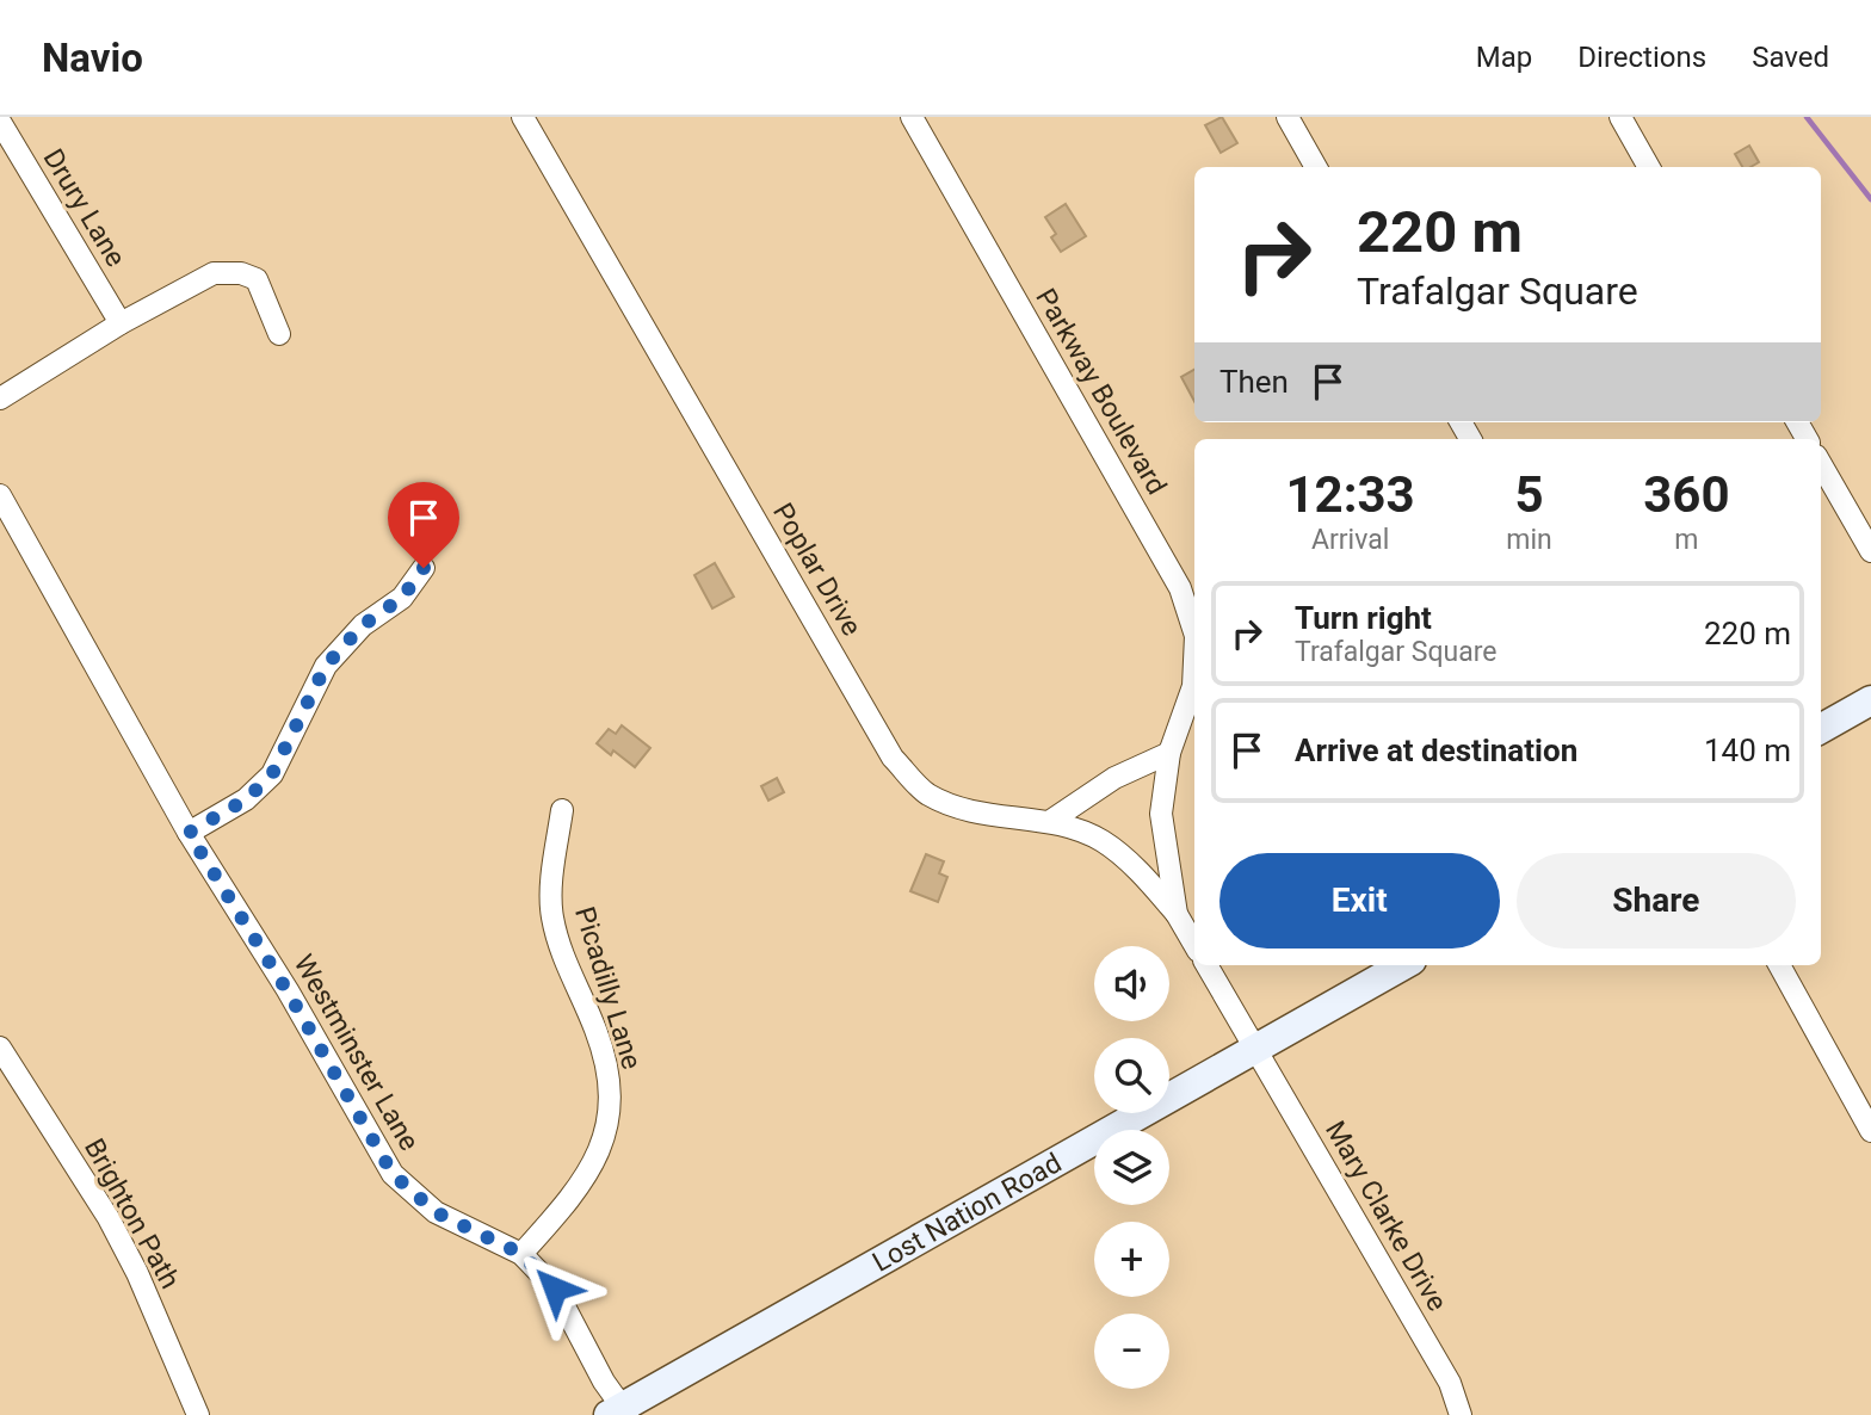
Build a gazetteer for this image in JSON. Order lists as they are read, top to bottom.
{
  "streets": {
    "street": [
      "Drury Lane",
      "Parkway Boulevard",
      "Poplar Drive",
      "Picadilly Lane",
      "Westminster Lane",
      "Brighton Path",
      "Lost Nation Road",
      "Mary Clarke Drive"
    ]
  },
  "crossings": [
    ["Parkway Boulevard", "Poplar Drive"],
    ["Picadilly Lane", "Westminster Lane"],
    ["Westminster Lane", "Lost Nation Road"],
    ["Lost Nation Road", "Mary Clarke Drive"]
  ],
  "page": {
    "header": "Navio",
    "nav": ["Map", "Directions", "Saved"],
    "turn": ["220 m", "Trafalgar Square"],
    "then": "Then",
    "eta": [
      "12:33",
      "Arrival",
      "5",
      "min",
      "360",
      "m"
    ],
    "list": [
      {
        "name": "Turn right",
        "note": "Trafalgar Square",
        "value": "220 m"
      },
      {
        "name": "Arrive at destination",
        "value": "140 m"
      }
    ],
    "buttons": ["Exit", "Share"],
    "map_buttons": ["+", "−"]
  }
}
